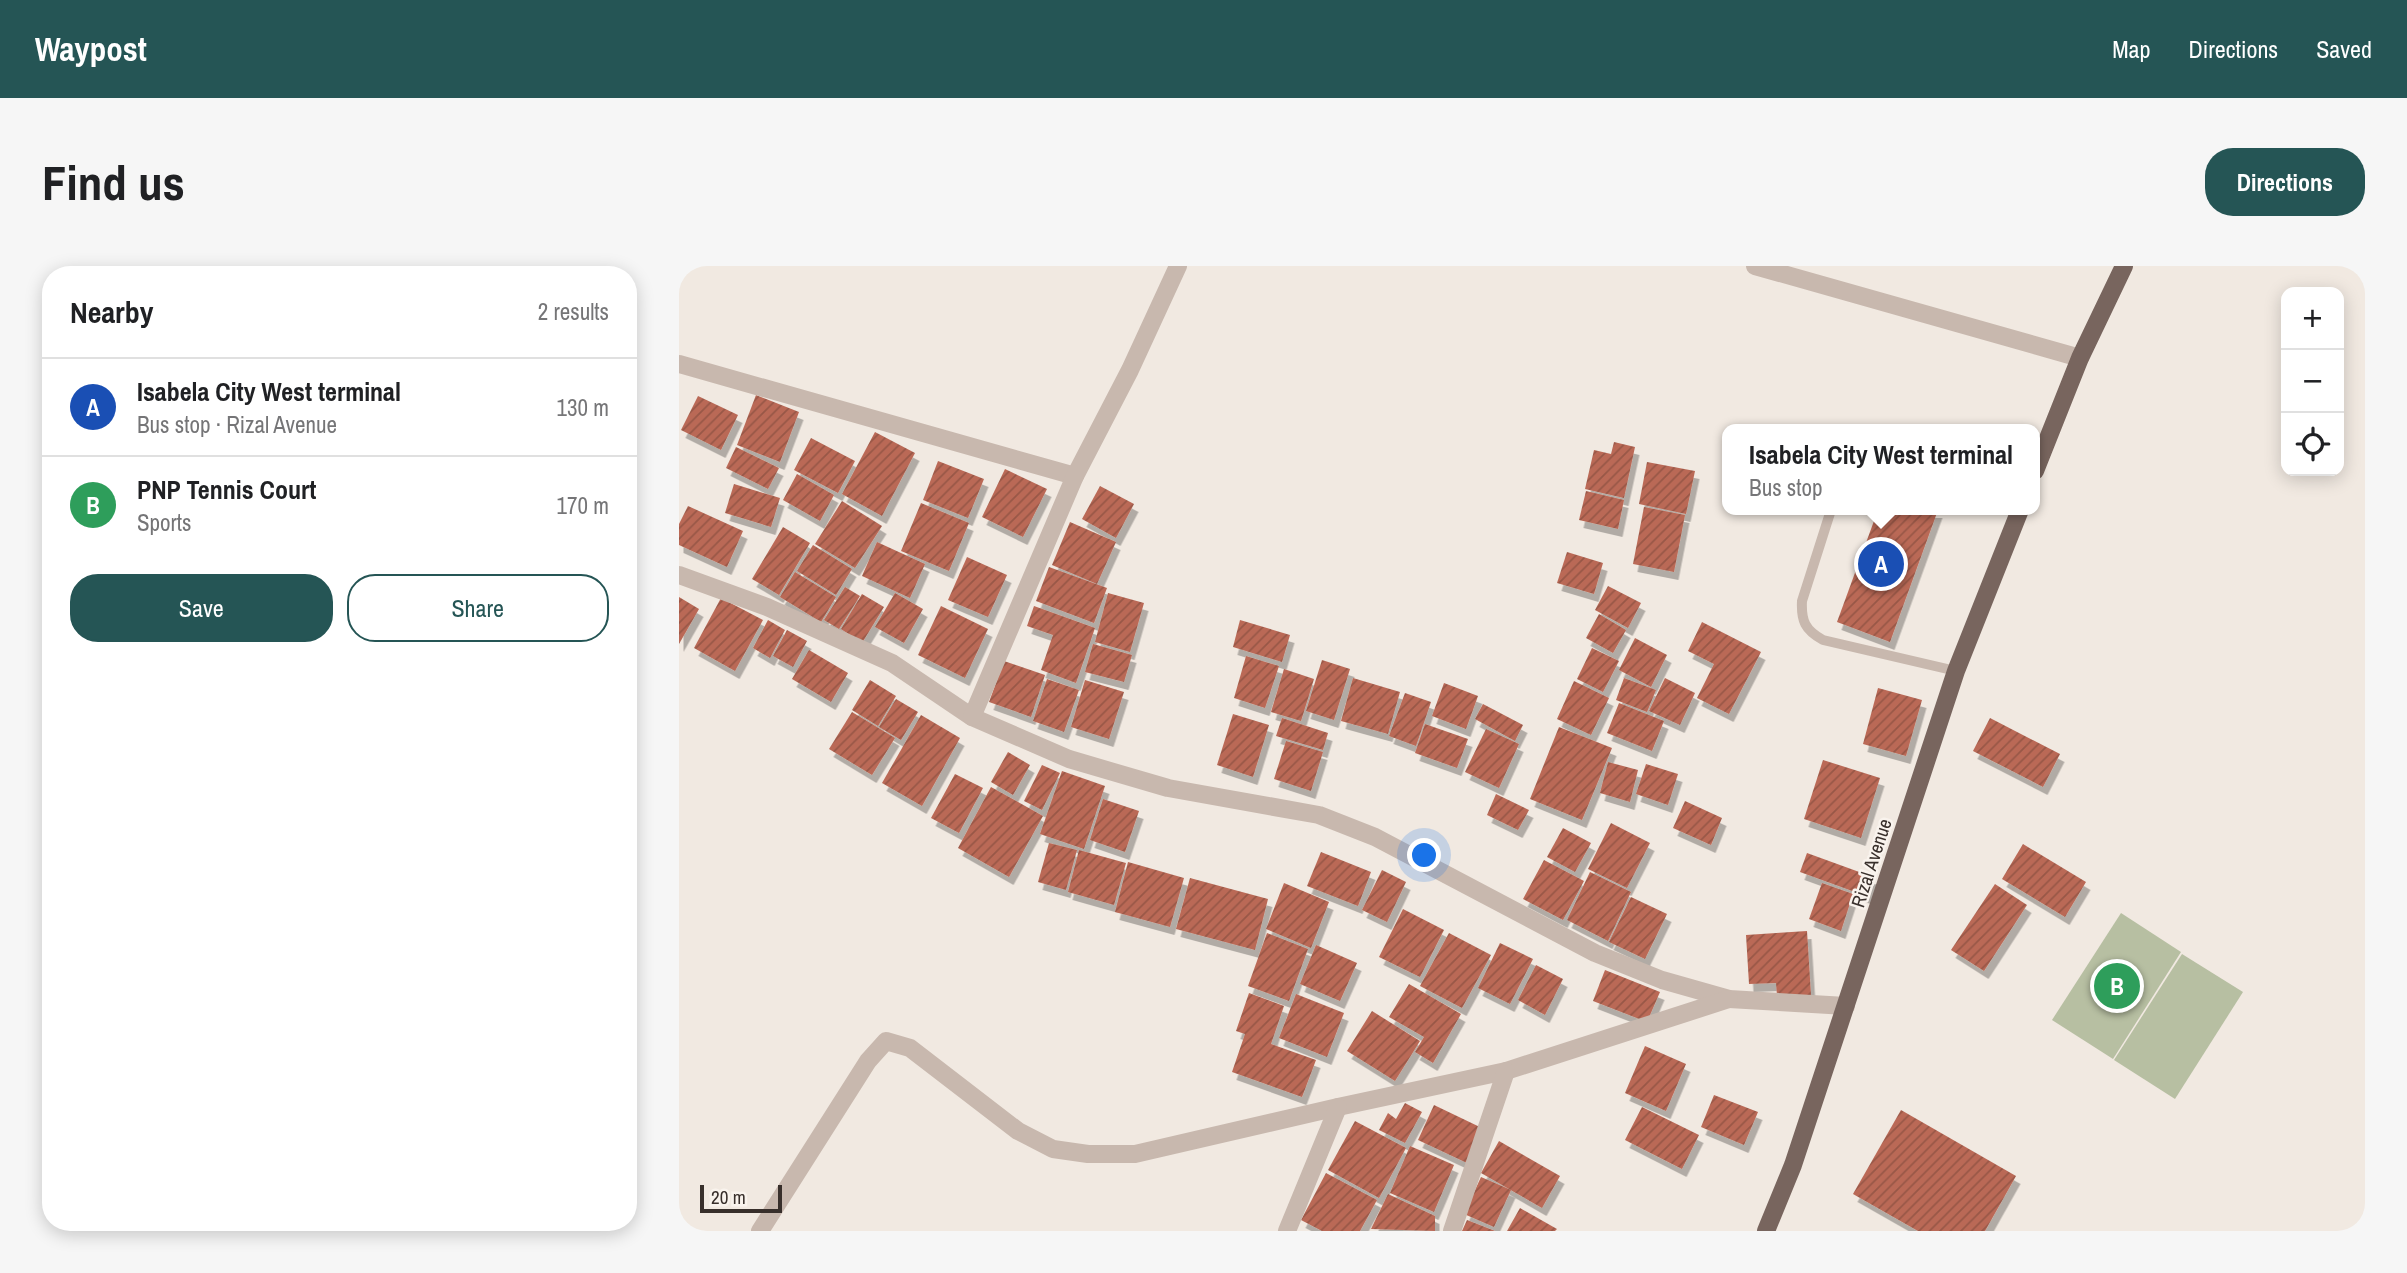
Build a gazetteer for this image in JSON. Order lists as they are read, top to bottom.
{
  "streets": {
    "main road": ["Rizal Avenue"]
  },
  "scale_bar": "20 m",
  "page": {
    "header": "Waypost",
    "nav": ["Map", "Directions", "Saved"],
    "buttons": [
      "Directions",
      ["Save", "Share"]
    ],
    "title": "Find us",
    "heading": ["Nearby", "2 results"],
    "map_buttons": ["+", "−"],
    "list": [
      {
        "mark": "A",
        "name": "Isabela City West terminal",
        "note": "Bus stop · Rizal Avenue",
        "value": "130 m"
      },
      {
        "mark": "B",
        "name": "PNP Tennis Court",
        "note": "Sports",
        "value": "170 m"
      }
    ],
    "popup": ["Isabela City West terminal", "Bus stop"],
    "pins": ["A", "B"],
    "scale": "20 m"
  }
}
